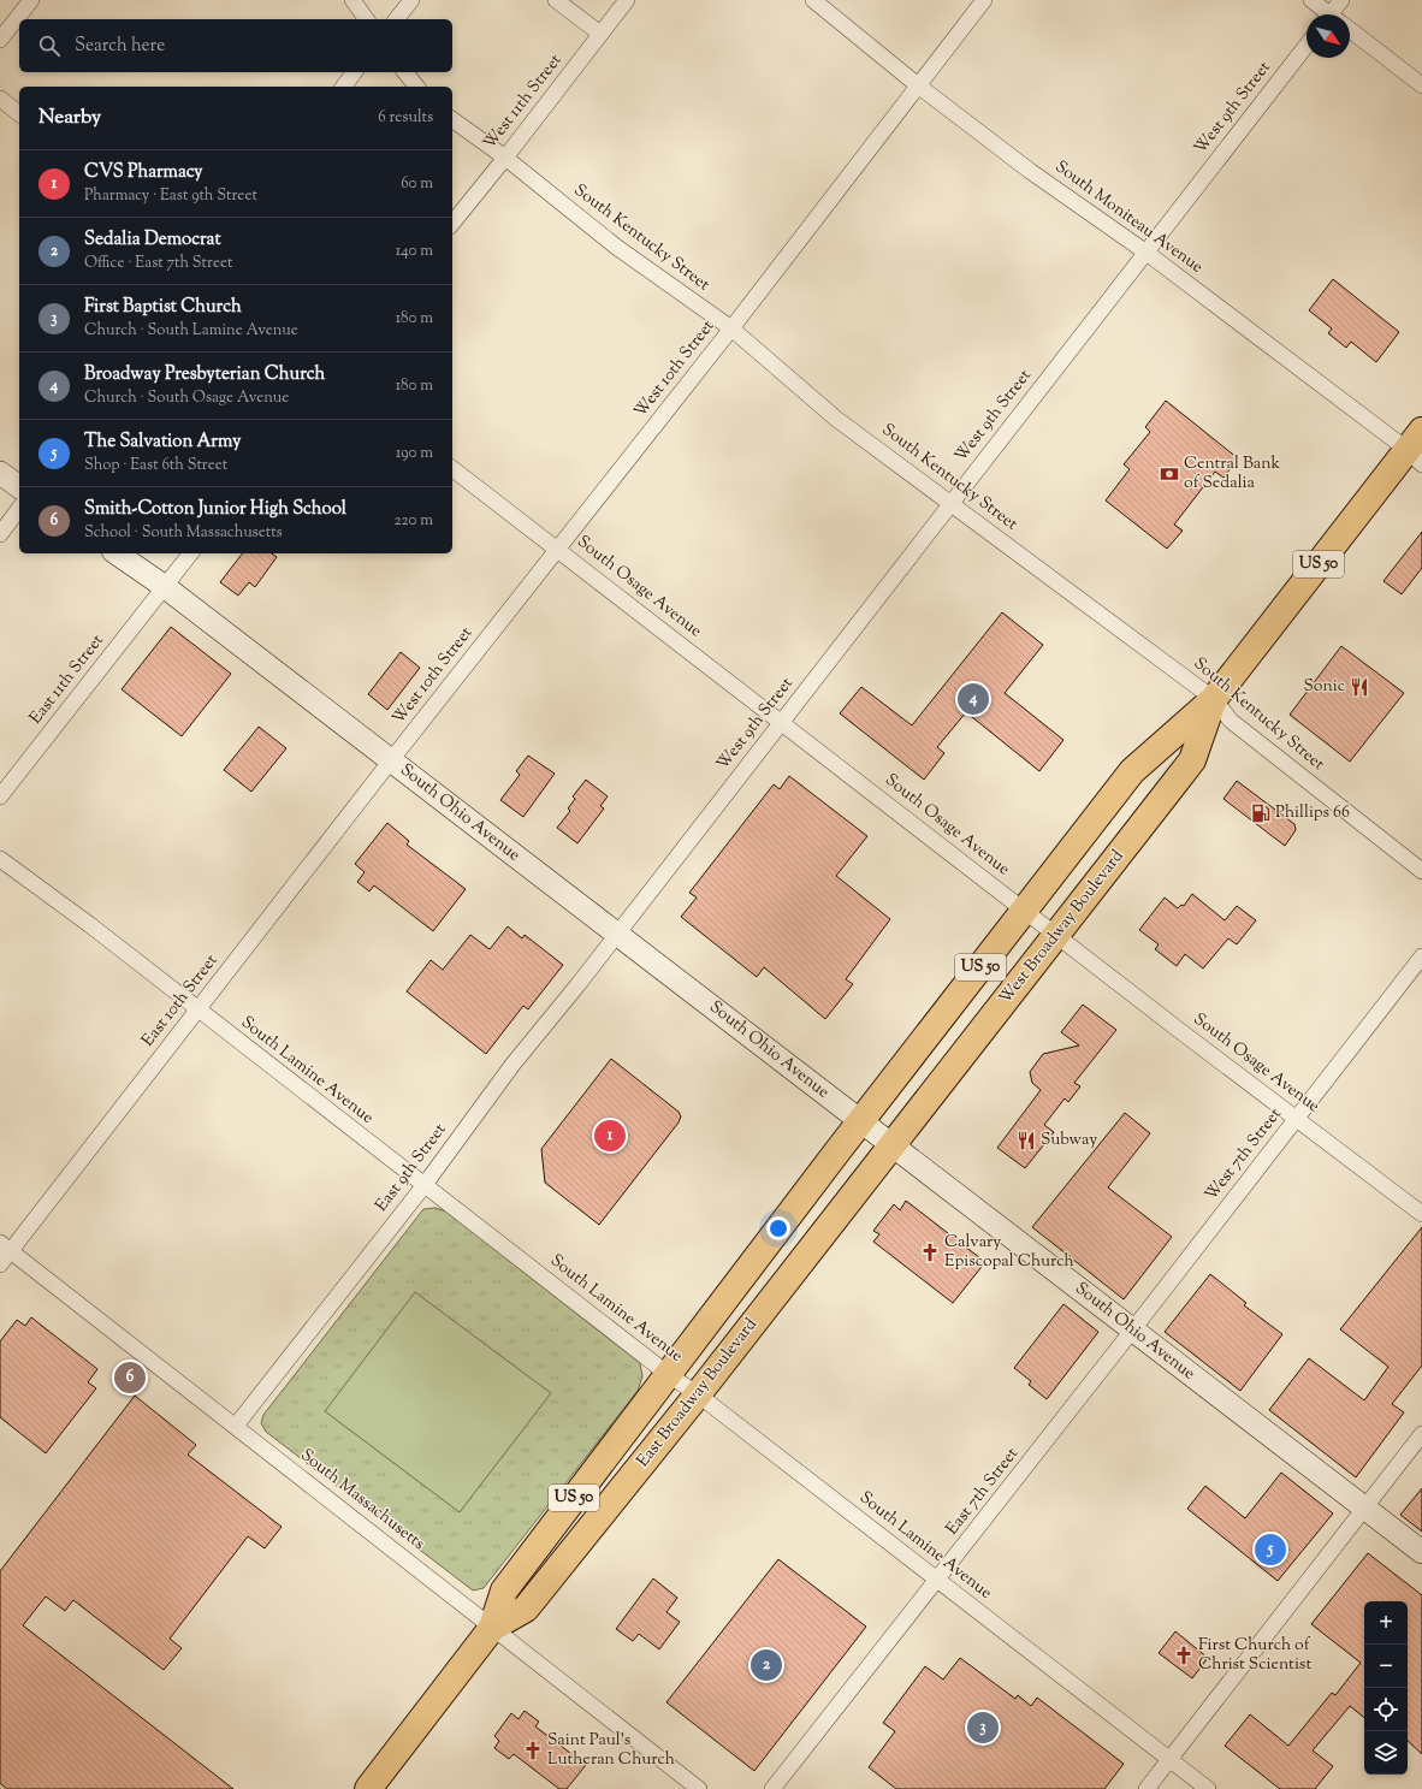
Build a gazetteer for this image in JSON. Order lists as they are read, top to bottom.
{
  "streets": {
    "highway": ["US 50", "West Broadway Boulevard", "East Broadway Boulevard"],
    "main road": ["South Ohio Avenue"],
    "street": [
      "West 11th Street",
      "West 9th Street",
      "South Moniteau Avenue",
      "South Kentucky Street",
      "West 10th Street",
      "South Osage Avenue",
      "East 11th Street",
      "East 10th Street",
      "South Lamine Avenue",
      "West 7th Street",
      "East 9th Street",
      "East 7th Street",
      "South Massachusetts"
    ]
  },
  "crossings": [
    ["West 11th Street", "South Kentucky Street"],
    ["West 9th Street", "South Moniteau Avenue"],
    ["West 9th Street", "South Kentucky Street"],
    ["West 9th Street", "South Osage Avenue"],
    ["West 9th Street", "South Ohio Avenue"],
    ["West 9th Street", "East 9th Street"],
    ["South Moniteau Avenue", "West 10th Street"],
    ["South Moniteau Avenue", "West Broadway Boulevard"],
    ["South Kentucky Street", "West 10th Street"],
    ["South Kentucky Street", "West Broadway Boulevard"],
    ["West 10th Street", "South Osage Avenue"],
    ["West 10th Street", "South Ohio Avenue"],
    ["West 10th Street", "East 10th Street"],
    ["South Osage Avenue", "West Broadway Boulevard"],
    ["South Osage Avenue", "West 7th Street"],
    ["East 11th Street", "South Ohio Avenue"],
    ["South Ohio Avenue", "West Broadway Boulevard"],
    ["South Ohio Avenue", "East 10th Street"],
    ["South Ohio Avenue", "West 7th Street"],
    ["South Ohio Avenue", "East 9th Street"],
    ["South Ohio Avenue", "East Broadway Boulevard"],
    ["South Ohio Avenue", "East 7th Street"],
    ["West Broadway Boulevard", "East Broadway Boulevard"],
    ["East 10th Street", "South Lamine Avenue"],
    ["East 10th Street", "South Massachusetts"],
    ["South Lamine Avenue", "East 9th Street"],
    ["South Lamine Avenue", "East Broadway Boulevard"],
    ["South Lamine Avenue", "East 7th Street"],
    ["West 7th Street", "East 7th Street"],
    ["East 9th Street", "South Massachusetts"],
    ["East Broadway Boulevard", "South Massachusetts"]
  ],
  "places": {
    "bank": ["Central Bank of Sedalia"],
    "restaurant": ["Sonic", "Subway"],
    "fuel station": ["Phillips 66"],
    "church": ["Calvary Episcopal Church", "First Church of Christ Scientist", "Saint Paul's Lutheran Church"]
  },
  "north": "bottom right",
  "page": {
    "search": "Search here",
    "heading": ["Nearby", "6 results"],
    "list": [
      {
        "mark": "1",
        "name": "CVS Pharmacy",
        "note": "Pharmacy · East 9th Street",
        "value": "60 m"
      },
      {
        "mark": "2",
        "name": "Sedalia Democrat",
        "note": "Office · East 7th Street",
        "value": "140 m"
      },
      {
        "mark": "3",
        "name": "First Baptist Church",
        "note": "Church · South Lamine Avenue",
        "value": "180 m"
      },
      {
        "mark": "4",
        "name": "Broadway Presbyterian Church",
        "note": "Church · South Osage Avenue",
        "value": "180 m"
      },
      {
        "mark": "5",
        "name": "The Salvation Army",
        "note": "Shop · East 6th Street",
        "value": "190 m"
      },
      {
        "mark": "6",
        "name": "Smith-Cotton Junior High School",
        "note": "School · South Massachusetts",
        "value": "220 m"
      }
    ],
    "pins": [
      "4",
      "1",
      "6",
      "5",
      "2",
      "3"
    ],
    "map_buttons": ["+", "−"]
  }
}
